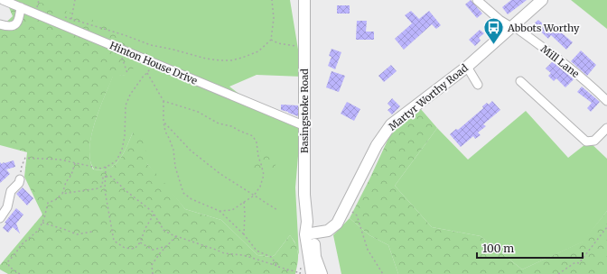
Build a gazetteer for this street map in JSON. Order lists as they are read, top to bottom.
{
  "streets": {
    "main road": ["Martyr Worthy Road", "Basingstoke Road"],
    "street": ["Mill Lane", "Hinton House Drive"]
  },
  "crossings": [
    ["Mill Lane", "Martyr Worthy Road"],
    ["Hinton House Drive", "Basingstoke Road"],
    ["Martyr Worthy Road", "Basingstoke Road"]
  ],
  "places": {
    "bus stop": ["Abbots Worthy"]
  },
  "scale_bar": "100 m"
}
